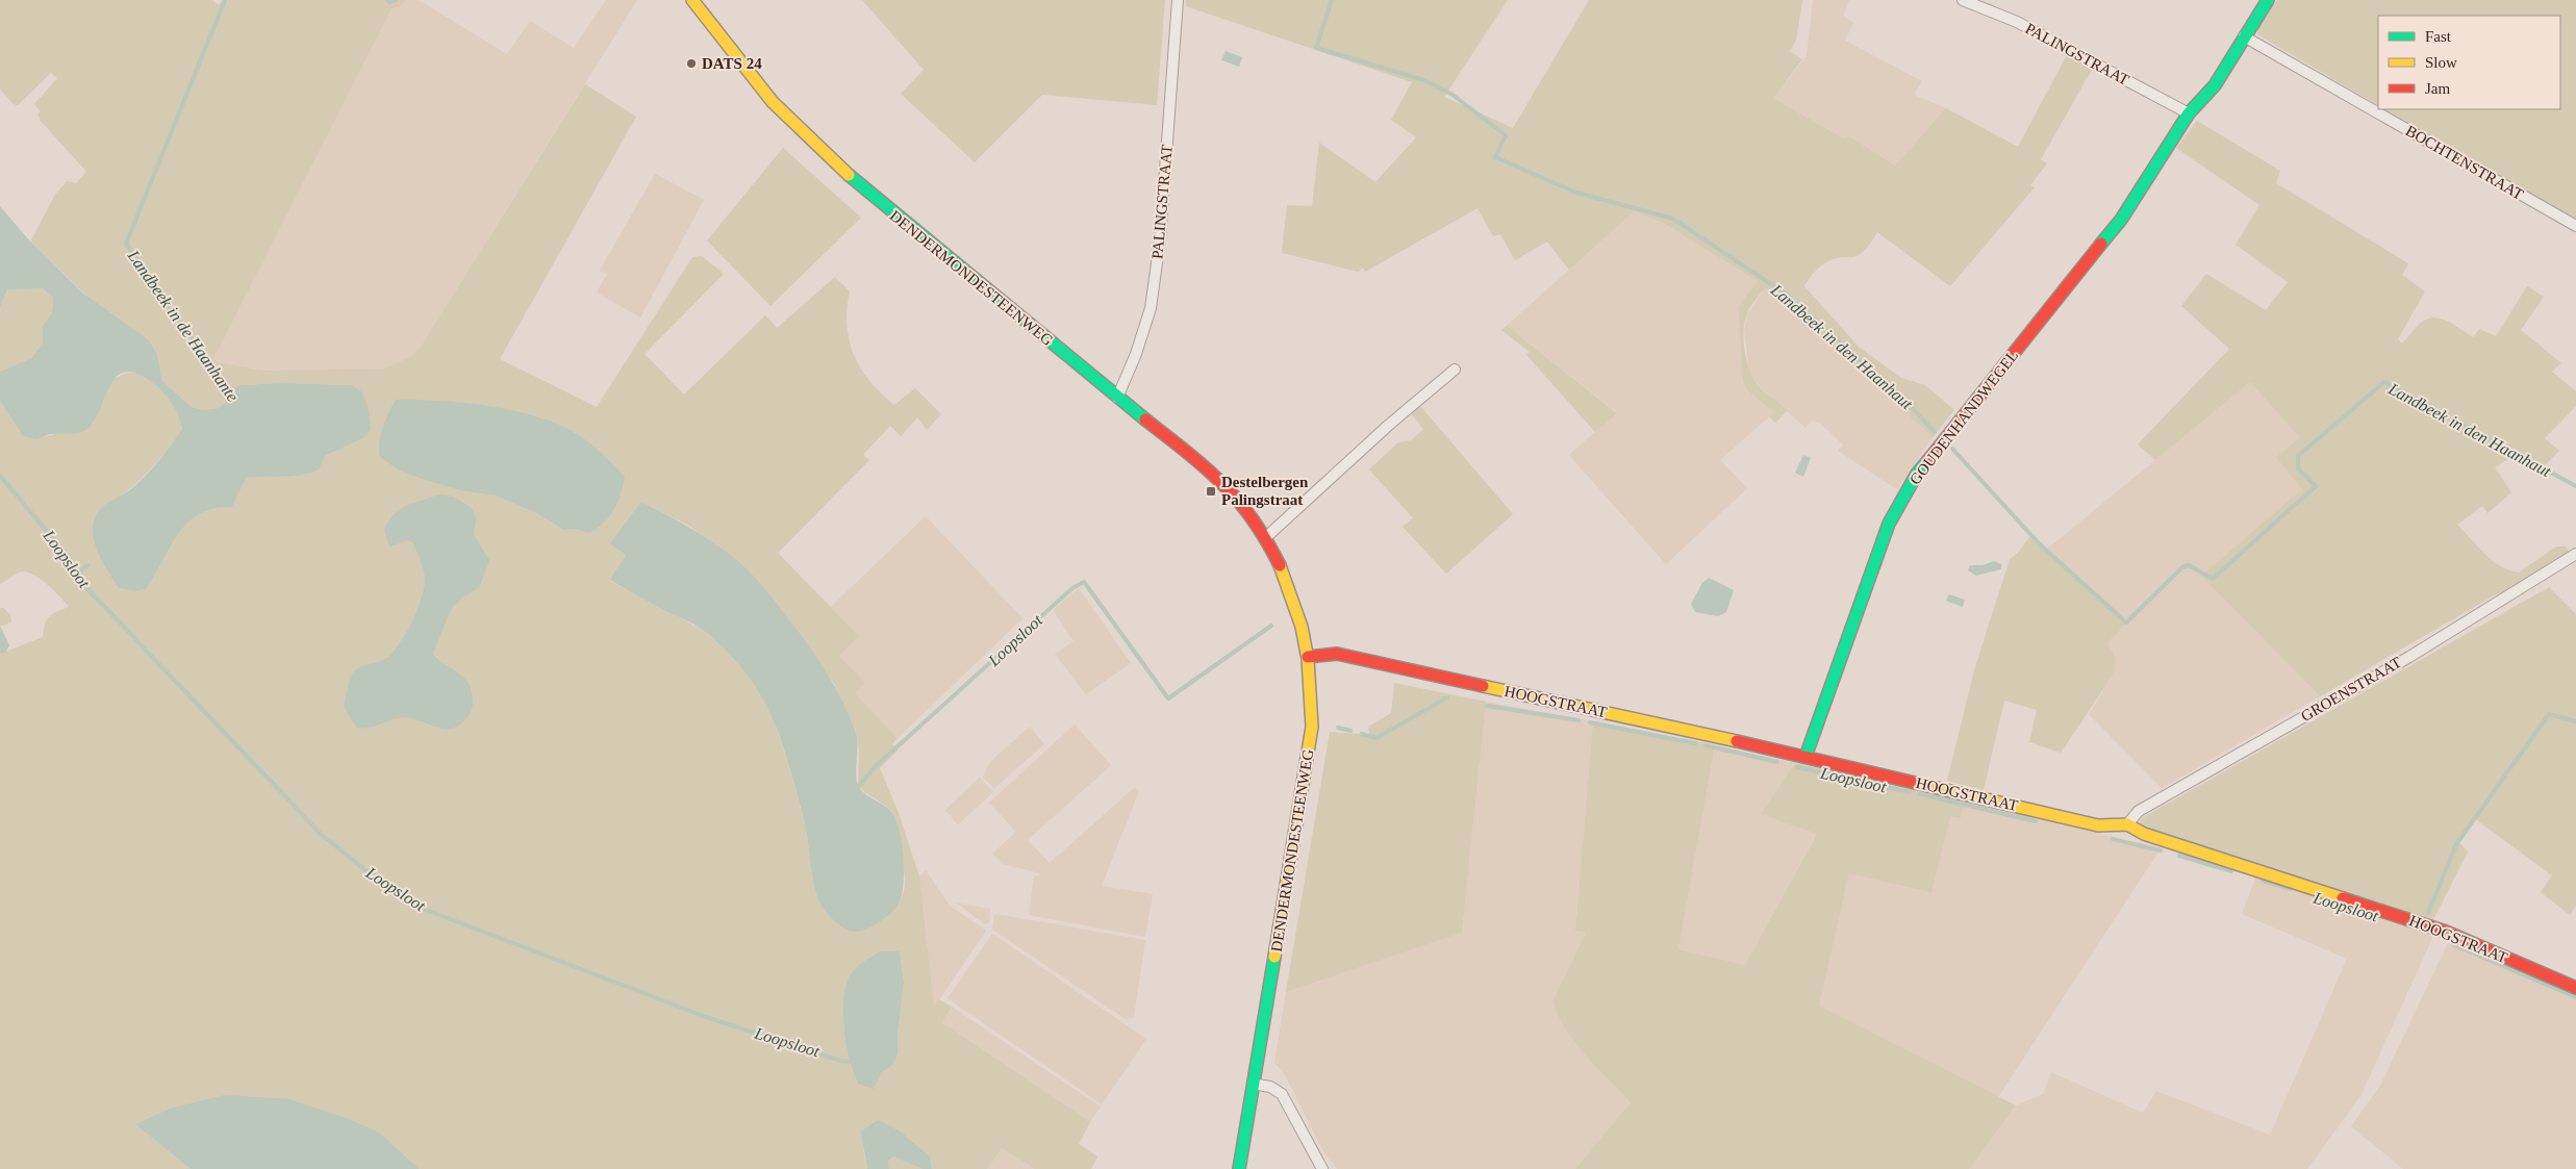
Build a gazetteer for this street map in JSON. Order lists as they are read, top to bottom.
{
  "streets": {
    "street": [
      "PALINGSTRAAT",
      "BOCHTENSTRAAT",
      "DENDERMONDESTEENWEG",
      "GOUDENHANDWEGEL",
      "GROENSTRAAT",
      "HOOGSTRAAT"
    ]
  },
  "crossings": [
    ["PALINGSTRAAT", "DENDERMONDESTEENWEG"],
    ["PALINGSTRAAT", "GOUDENHANDWEGEL"],
    ["BOCHTENSTRAAT", "GOUDENHANDWEGEL"],
    ["DENDERMONDESTEENWEG", "HOOGSTRAAT"],
    ["GOUDENHANDWEGEL", "HOOGSTRAAT"],
    ["GROENSTRAAT", "HOOGSTRAAT"]
  ],
  "water": ["Landbeek in de Haanhante", "Landbeek in den Haanhaut", "Loopsloot"],
  "places": {
    "other": ["DATS 24"],
    "transit": ["Destelbergen Palingstraat"]
  },
  "legend": ["Fast", "Slow", "Jam"]
}
